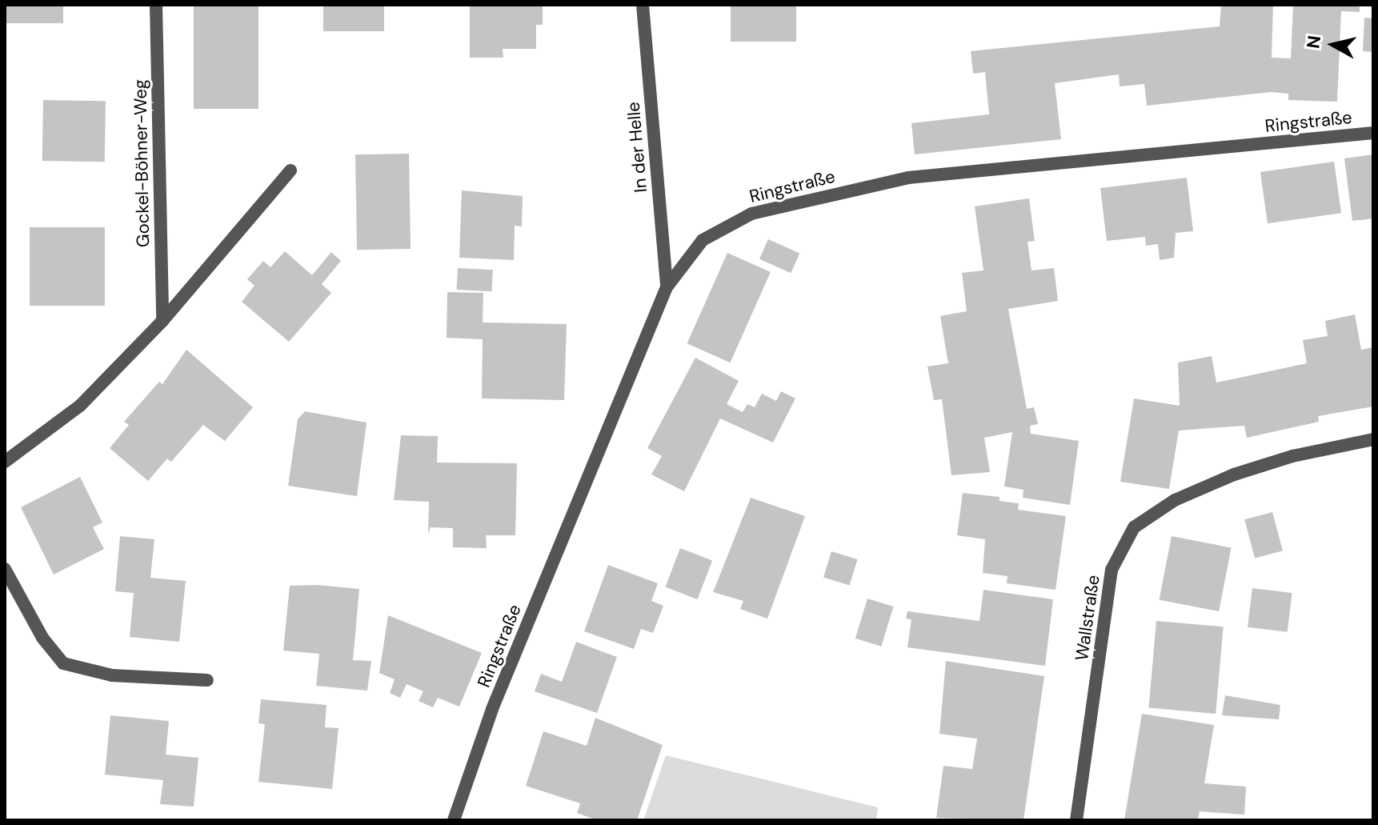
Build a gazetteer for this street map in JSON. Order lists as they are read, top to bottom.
{
  "streets": {
    "street": [
      "Ringstraße",
      "In der Helle",
      "Gockel-Böhner-Weg",
      "Wallstraße"
    ]
  },
  "crossings": [
    ["Ringstraße", "In der Helle"]
  ],
  "north": "left"
}
